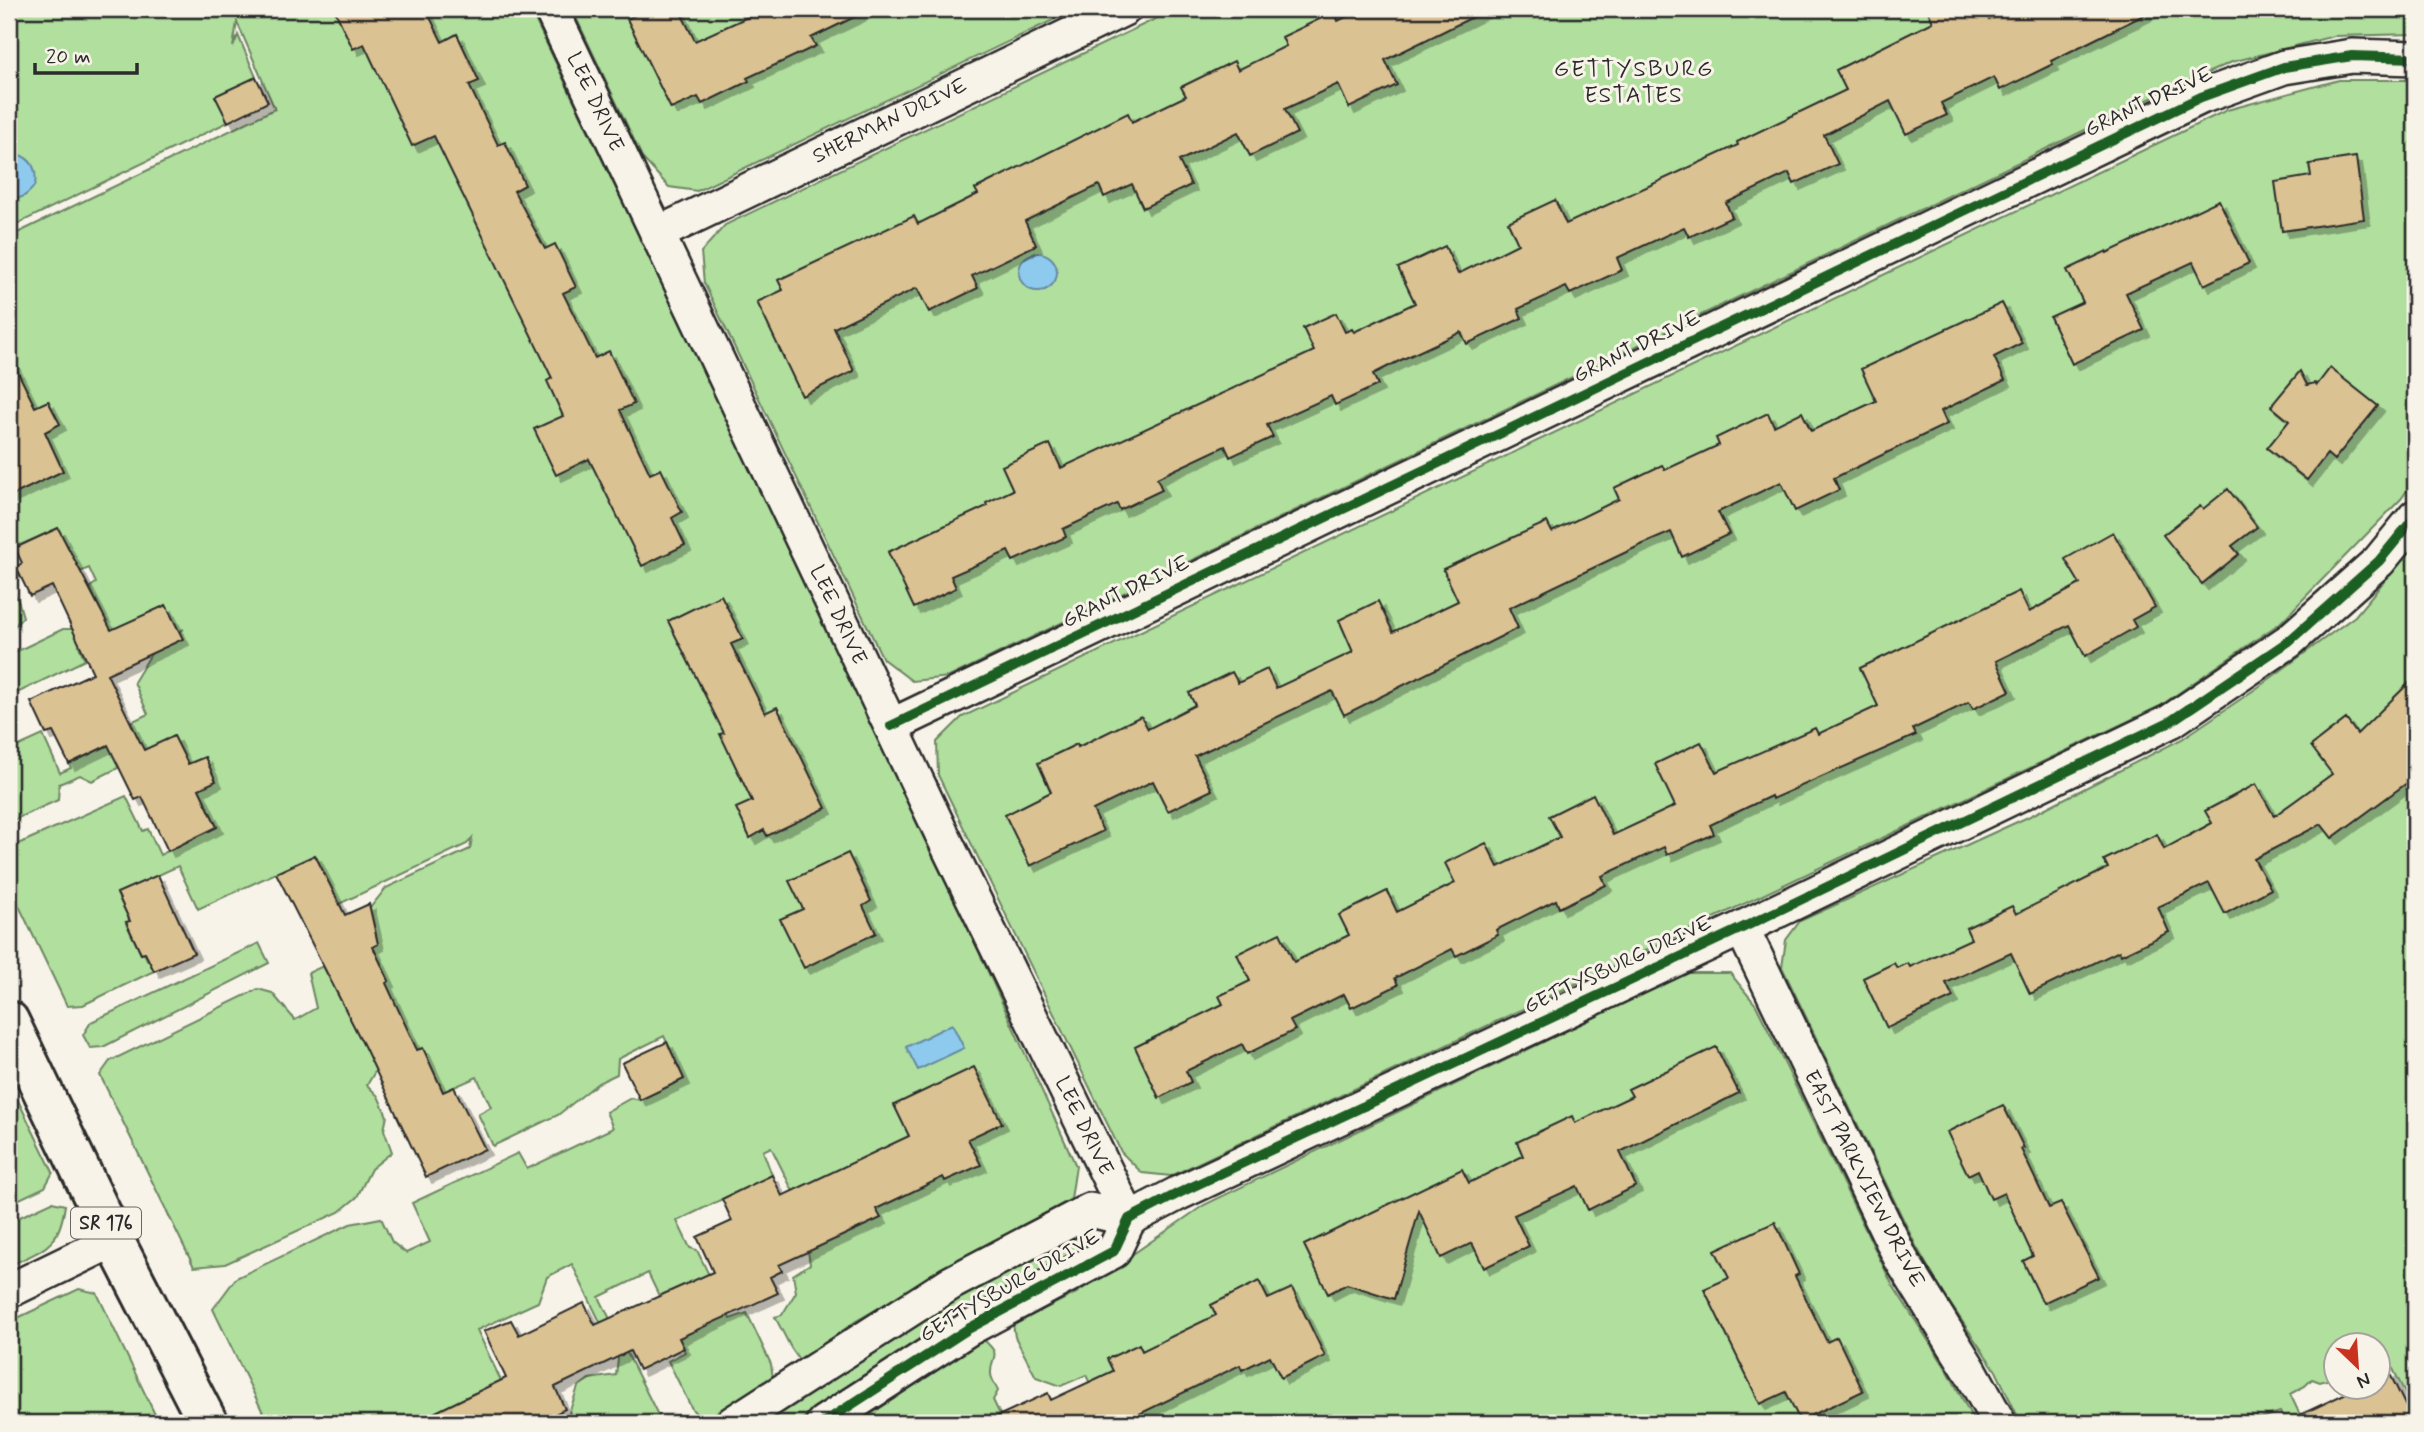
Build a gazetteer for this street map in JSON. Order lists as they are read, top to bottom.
{
  "streets": {
    "main road": ["SR 176"],
    "street": [
      "LEE DRIVE",
      "GRANT DRIVE",
      "SHERMAN DRIVE",
      "GETTYSBURG DRIVE",
      "EAST PARKVIEW DRIVE"
    ]
  },
  "crossings": [
    ["LEE DRIVE", "GRANT DRIVE"],
    ["LEE DRIVE", "SHERMAN DRIVE"],
    ["LEE DRIVE", "GETTYSBURG DRIVE"],
    ["GETTYSBURG DRIVE", "EAST PARKVIEW DRIVE"]
  ],
  "districts": ["GETTYSBURG ESTATES"],
  "scale_bar": "20 m",
  "north": "bottom right"
}
